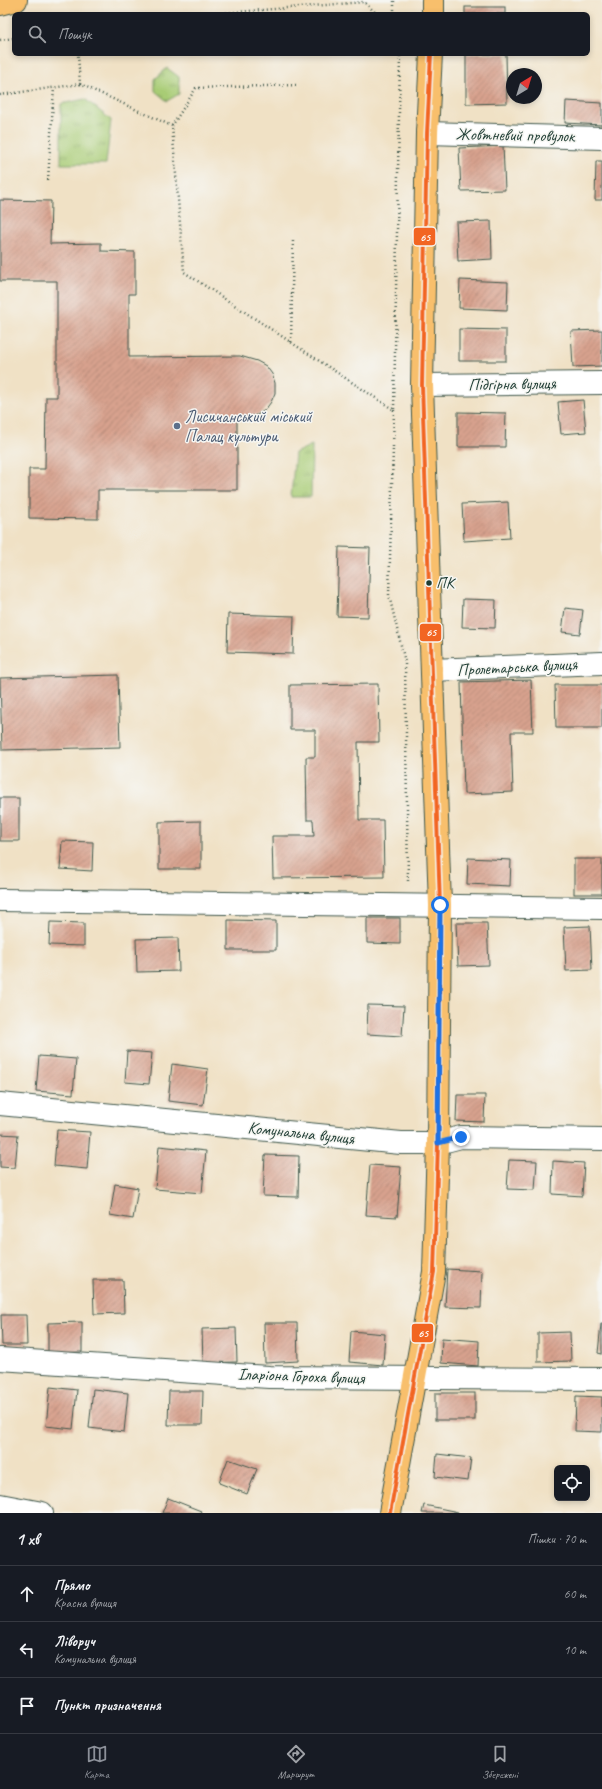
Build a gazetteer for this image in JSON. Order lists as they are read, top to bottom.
{
  "streets": {
    "street": [
      "Жовтневий провулок",
      "Підгірна вулиця",
      "Пролетарська вулиця",
      "Комунальна вулиця",
      "Іларіона Гороха вулиця"
    ]
  },
  "places": ["Лисичанський міський Палац культури", "ПК"],
  "lines": ["transit line 65"],
  "north": "top right",
  "page": {
    "search": "Пошук",
    "heading": ["1 хв", "Пішки · 70 m"],
    "list": [
      ["Прямо", "Красна вулиця", "60 m"],
      ["Ліворуч", "Комунальна вулиця", "10 m"],
      "Пункт призначення"
    ],
    "nav": ["Карта", "Маршрут", "Збережені"]
  }
}
